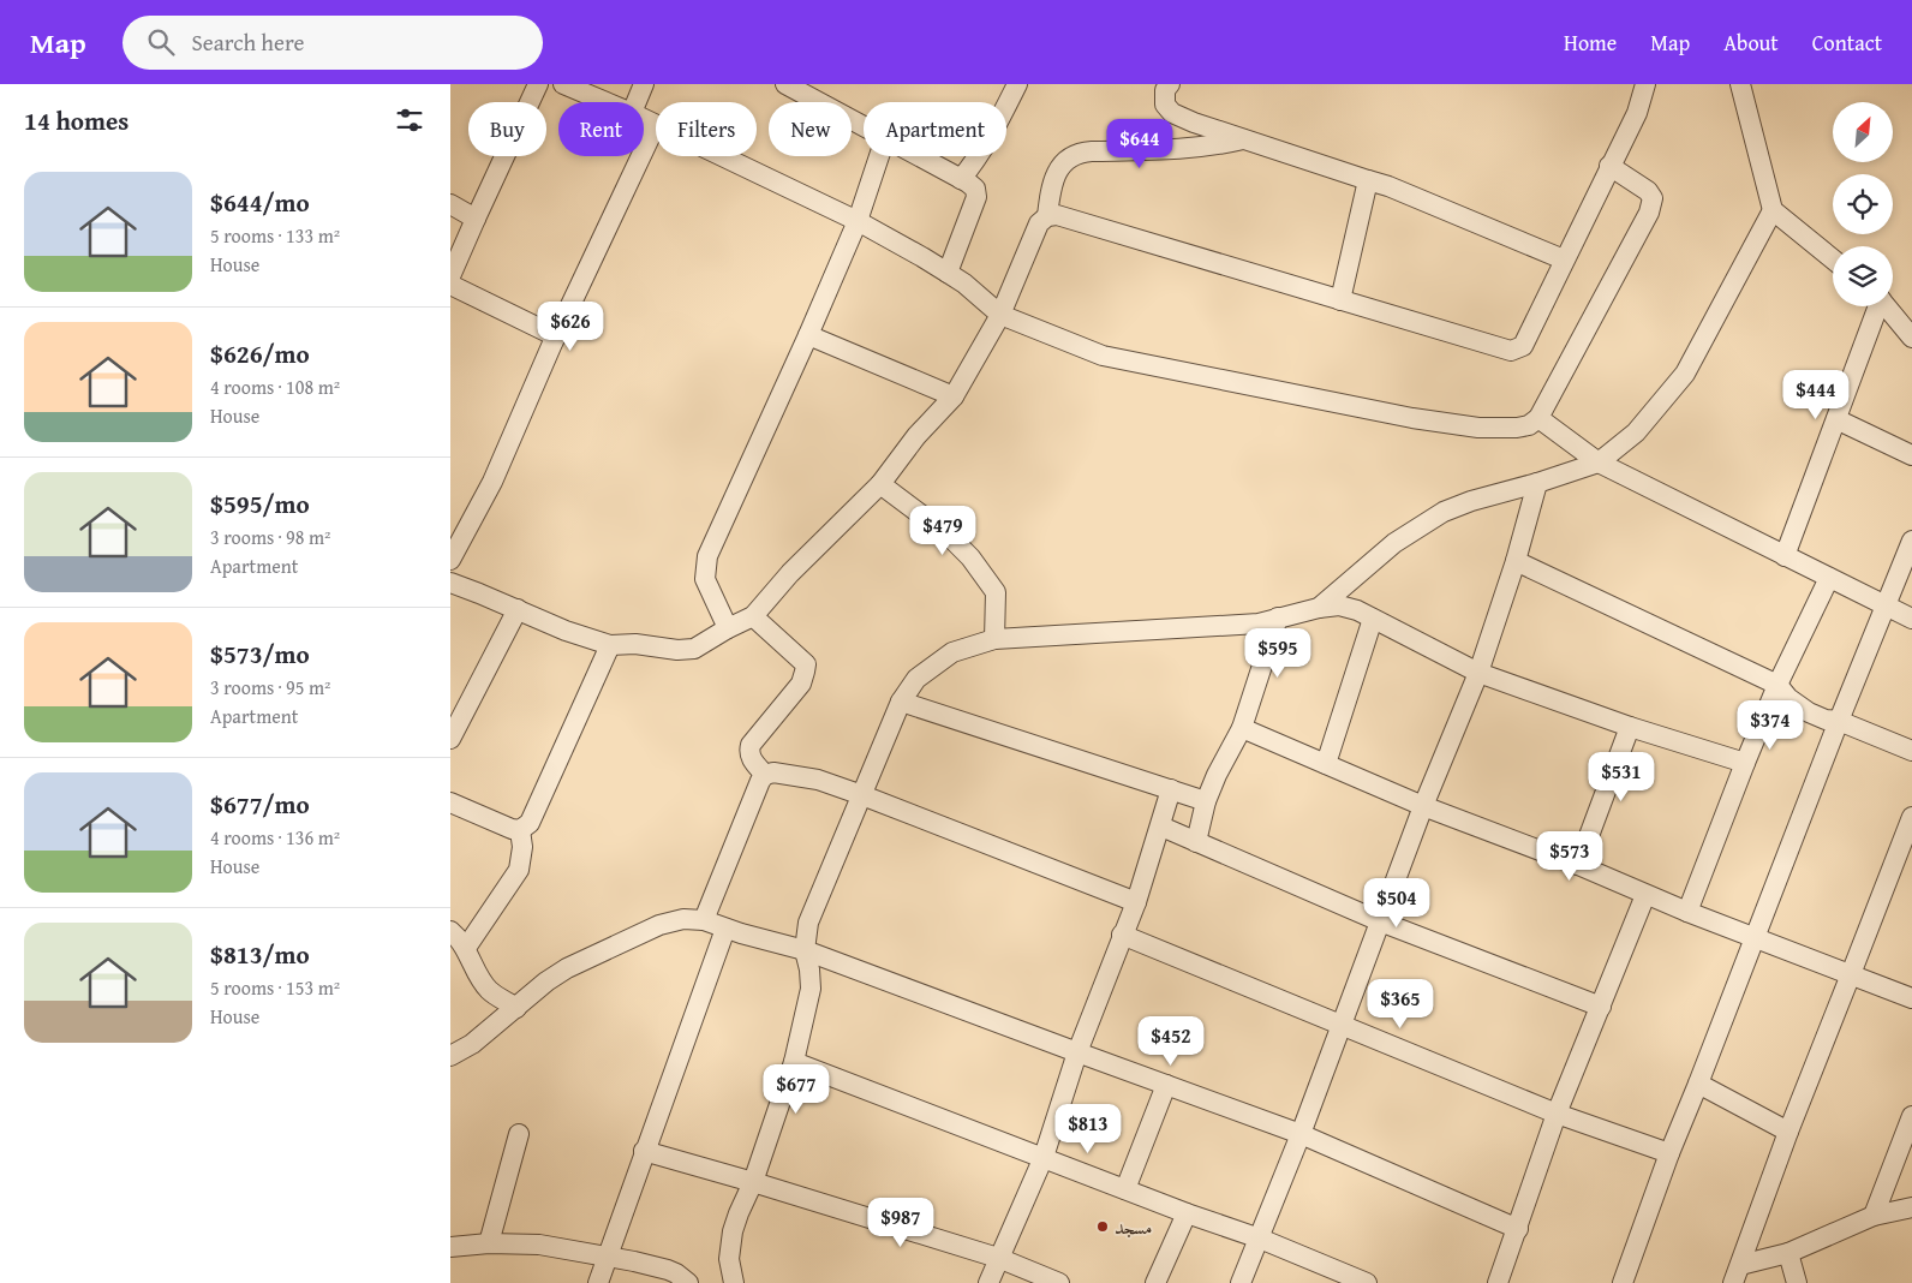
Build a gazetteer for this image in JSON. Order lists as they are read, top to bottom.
{
  "places": ["مسجد"],
  "north": "top right",
  "page": {
    "header": "Map",
    "search": "Search here",
    "nav": [
      "Home",
      "Map",
      "About",
      "Contact"
    ],
    "heading": "14 homes",
    "chip": [
      "Buy",
      "Rent",
      "Filters",
      "New",
      "Apartment"
    ],
    "price": [
      "$644",
      "$626",
      "$444",
      "$479",
      "$595",
      "$374",
      "$531",
      "$573",
      "$504",
      "$365",
      "$452",
      "$677",
      "$813",
      "$987"
    ],
    "list": [
      {
        "name": "$644/mo",
        "note": "5 rooms · 133 m² · House"
      },
      {
        "name": "$626/mo",
        "note": "4 rooms · 108 m² · House"
      },
      {
        "name": "$595/mo",
        "note": "3 rooms · 98 m² · Apartment"
      },
      {
        "name": "$573/mo",
        "note": "3 rooms · 95 m² · Apartment"
      },
      {
        "name": "$677/mo",
        "note": "4 rooms · 136 m² · House"
      },
      {
        "name": "$813/mo",
        "note": "5 rooms · 153 m² · House"
      }
    ]
  }
}
